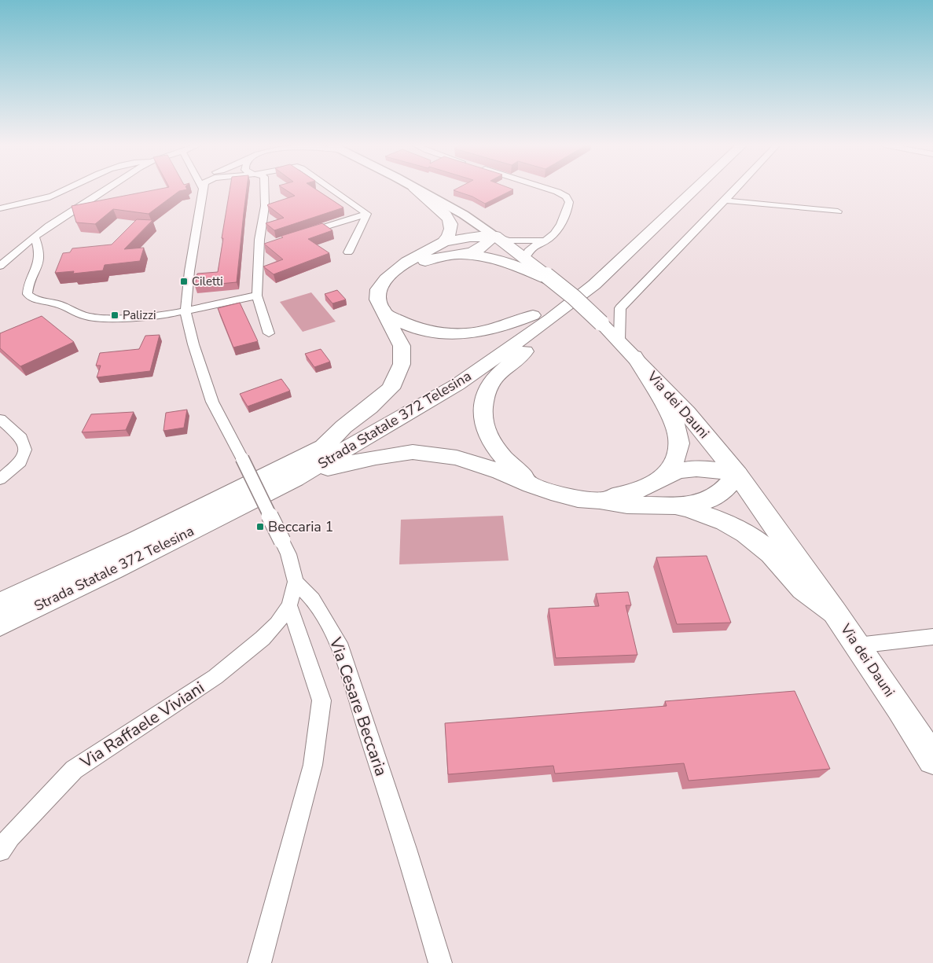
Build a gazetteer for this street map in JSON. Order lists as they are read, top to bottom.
{
  "streets": {
    "main road": ["Via dei Dauni", "Strada Statale 372 Telesina"],
    "street": ["Via Cesare Beccaria", "Via Raffaele Viviani"]
  },
  "crossings": [
    ["Via Cesare Beccaria", "Via Raffaele Viviani"]
  ],
  "places": {
    "transit": ["Ciletti", "Palizzi", "Beccaria 1"]
  }
}
